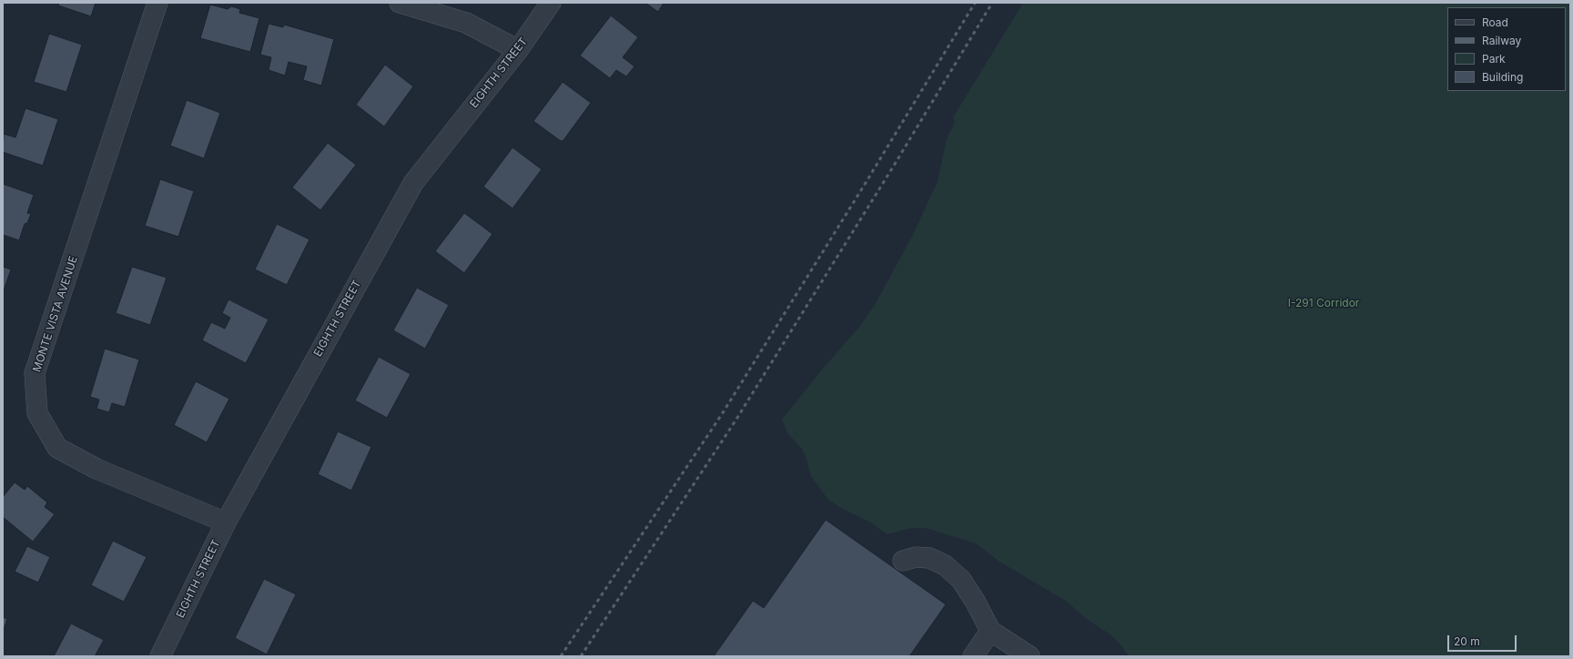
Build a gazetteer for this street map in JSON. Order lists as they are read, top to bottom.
{
  "streets": {
    "street": ["EIGHTH STREET", "MONTE VISTA AVENUE"]
  },
  "crossings": [
    ["EIGHTH STREET", "MONTE VISTA AVENUE"]
  ],
  "parks": ["I-291 Corridor"],
  "legend": [
    "Road",
    "Railway",
    "Park",
    "Building"
  ],
  "scale_bar": "20 m"
}
